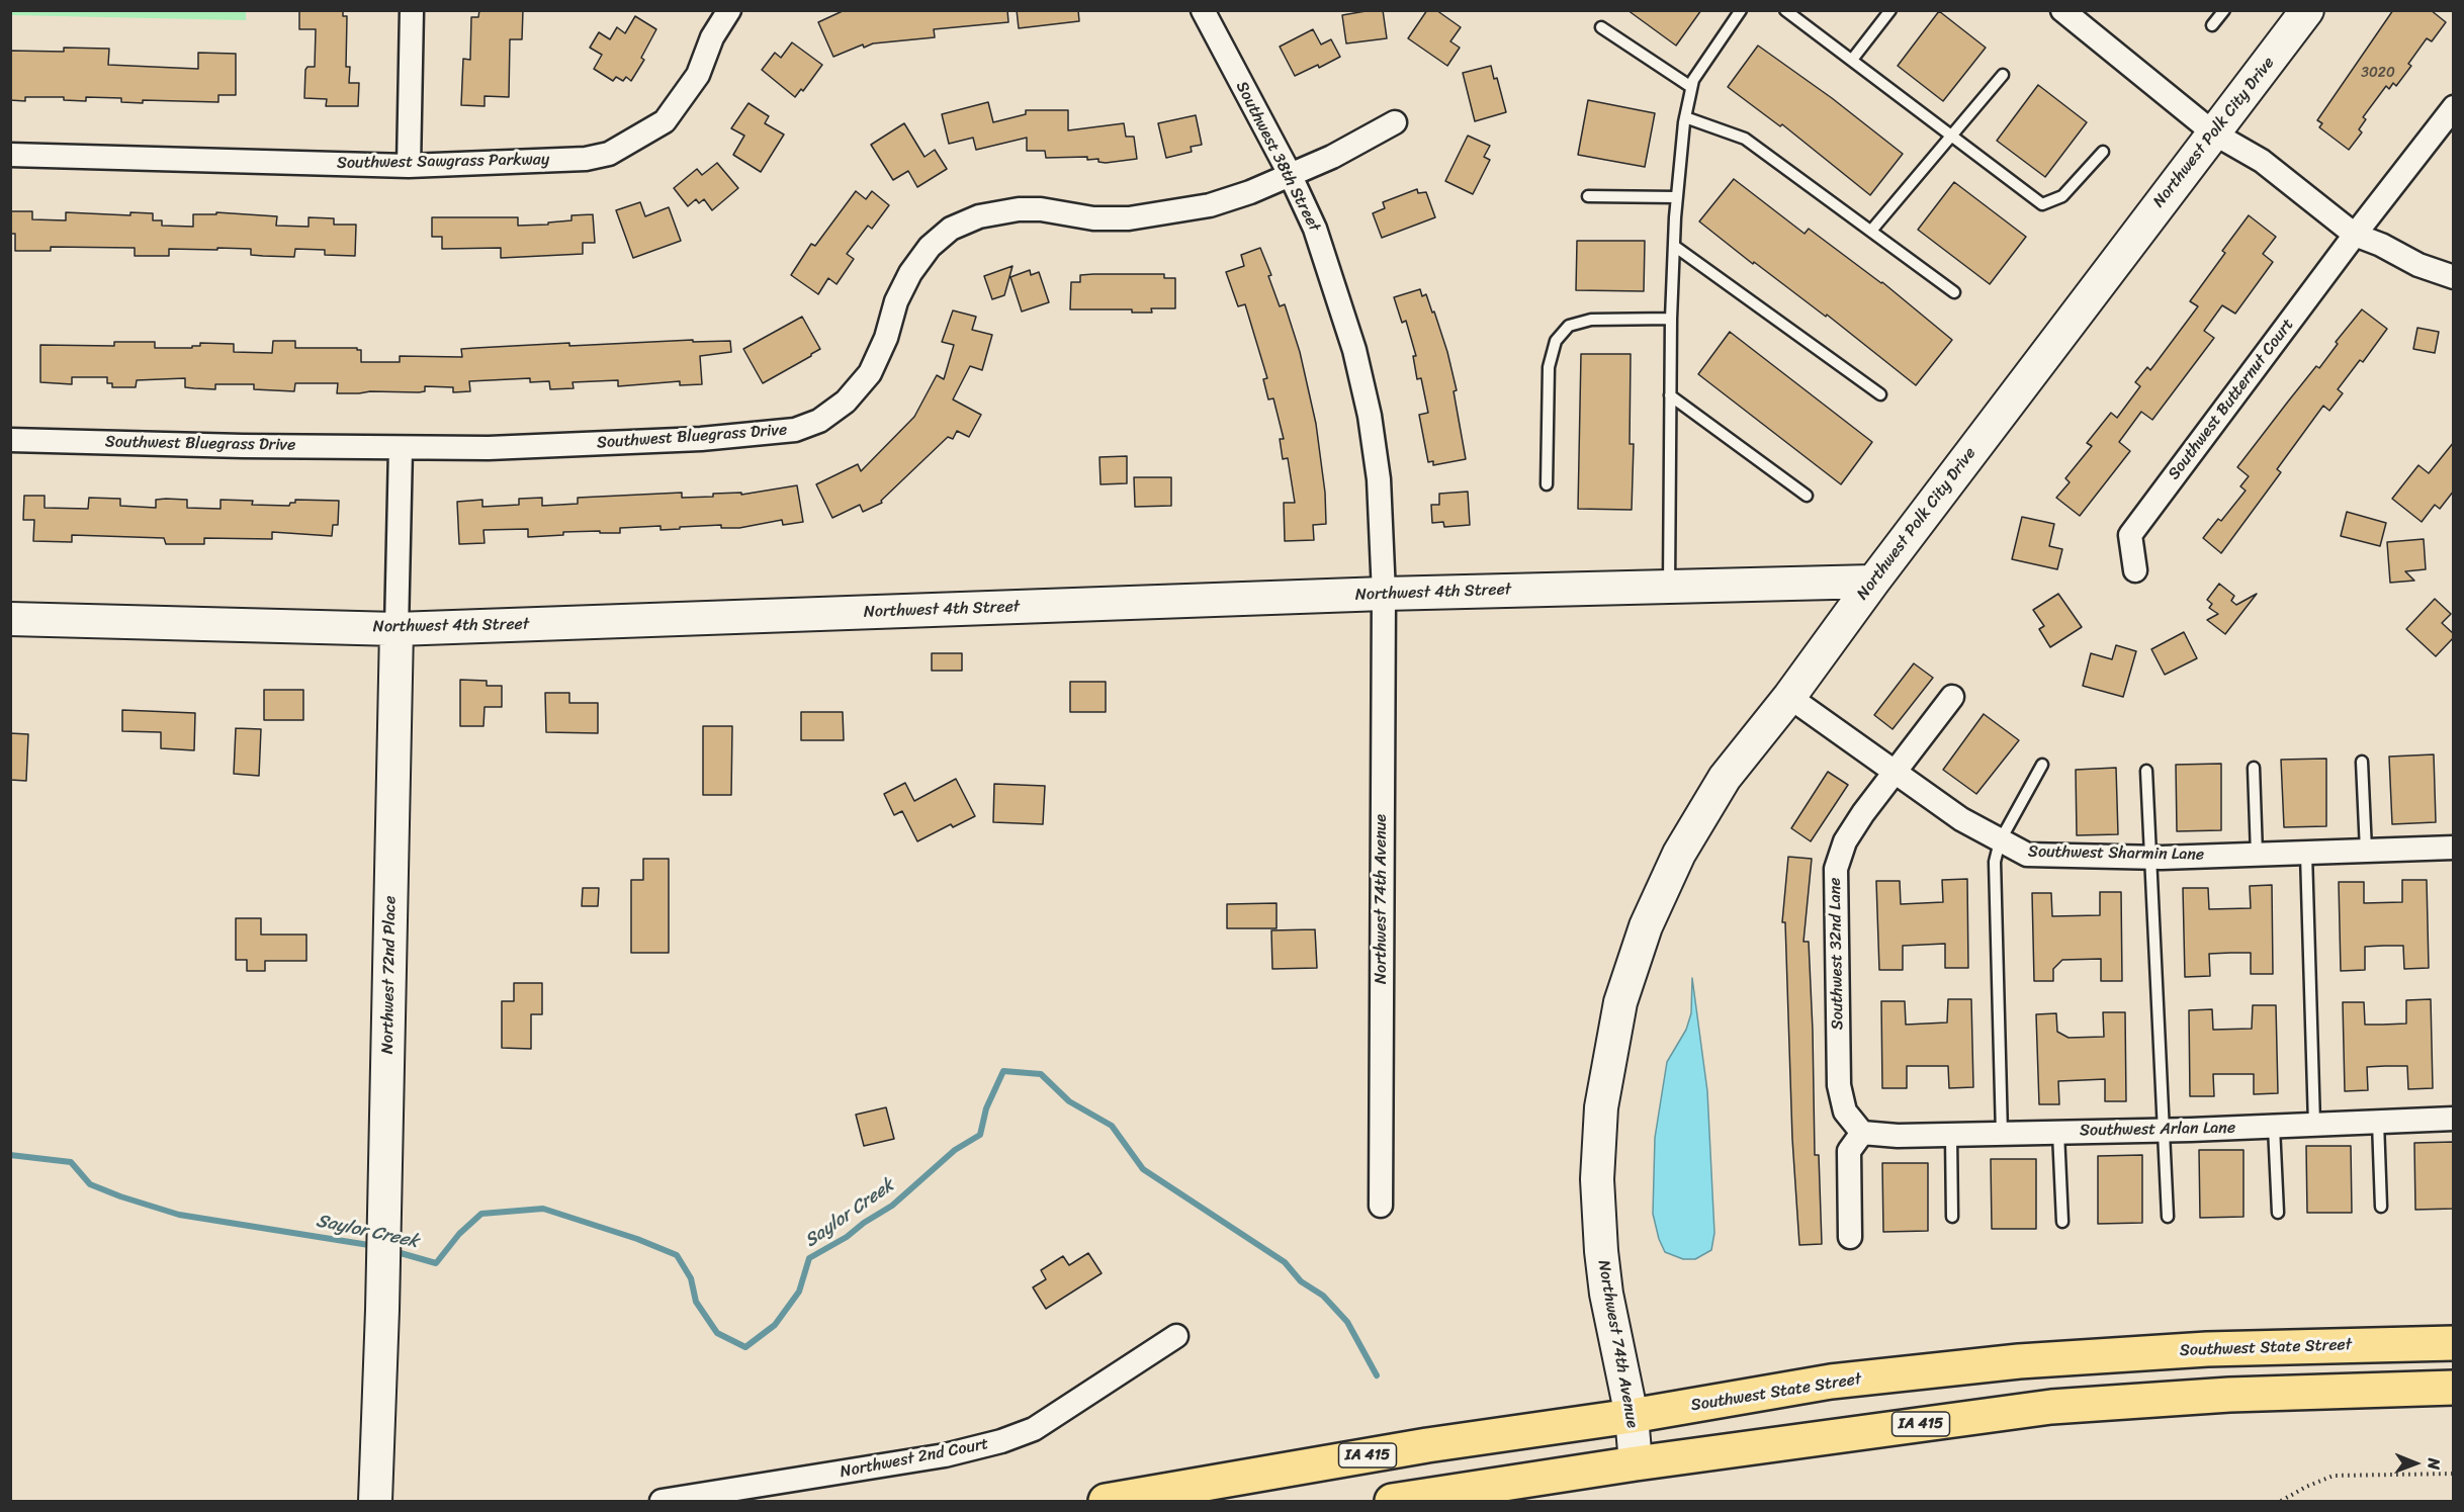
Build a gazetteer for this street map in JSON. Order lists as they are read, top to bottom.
{
  "streets": {
    "main road": ["Southwest State Street", "IA 415"],
    "street": [
      "Northwest Polk City Drive",
      "Southwest 38th Street",
      "Southwest Sawgrass Parkway",
      "Southwest Butternut Court",
      "Southwest Bluegrass Drive",
      "Northwest 4th Street",
      "Southwest Sharmin Lane",
      "Northwest 74th Avenue",
      "Southwest 32nd Lane",
      "Northwest 72nd Place",
      "Southwest Arlan Lane",
      "Northwest 2nd Court"
    ]
  },
  "crossings": [
    ["Northwest Polk City Drive", "Northwest 4th Street"],
    ["Northwest Polk City Drive", "Southwest Sharmin Lane"],
    ["Northwest Polk City Drive", "Northwest 74th Avenue"],
    ["Southwest 38th Street", "Southwest Bluegrass Drive"],
    ["Southwest 38th Street", "Northwest 4th Street"],
    ["Southwest 38th Street", "Northwest 74th Avenue"],
    ["Southwest Bluegrass Drive", "Northwest 72nd Place"],
    ["Northwest 4th Street", "Northwest 74th Avenue"],
    ["Northwest 4th Street", "Northwest 72nd Place"],
    ["Southwest Sharmin Lane", "Southwest 32nd Lane"],
    ["Northwest 74th Avenue", "Southwest State Street"],
    ["Northwest 74th Avenue", "IA 415"],
    ["Southwest 32nd Lane", "Southwest Arlan Lane"]
  ],
  "water": ["Saylor Creek"],
  "house_numbers": ["3020"],
  "north": "right"
}
